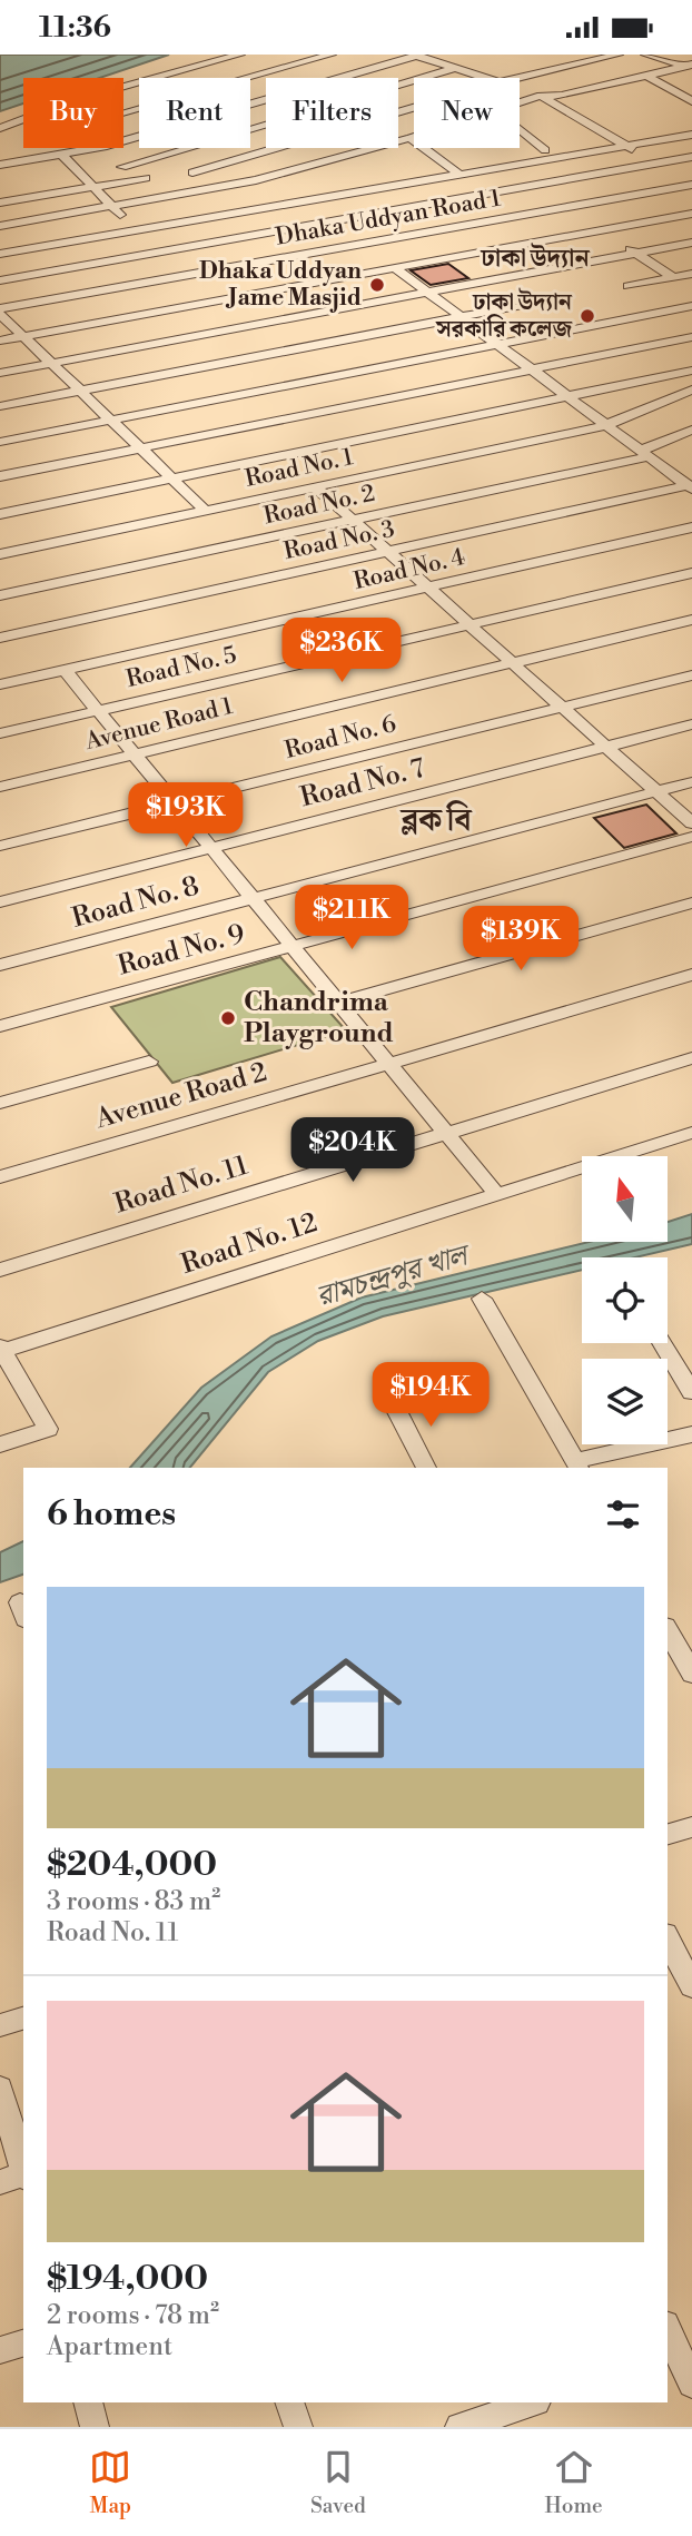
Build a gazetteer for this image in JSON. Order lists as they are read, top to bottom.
{
  "streets": {
    "street": [
      "Dhaka Uddyan Road 1",
      "Road No. 1",
      "Road No. 2",
      "Road No. 3",
      "Road No. 4",
      "Road No. 5",
      "Avenue Road 1",
      "Road No. 6",
      "Road No. 7",
      "Road No. 8",
      "Road No. 9",
      "Avenue Road 2",
      "Road No. 11",
      "Road No. 12"
    ]
  },
  "districts": ["ঢাকা উদ্যান", "ব্লক বি"],
  "water": ["রামচন্দ্রপুর খাল"],
  "places": ["Dhaka Uddyan Jame Masjid", "ঢাকা উদ্যান সরকারি কলেজ", "Chandrima Playground"],
  "north": "top",
  "page": {
    "status": "11:36",
    "chip": [
      "Buy",
      "Rent",
      "Filters",
      "New"
    ],
    "price": [
      "$236K",
      "$193K",
      "$211K",
      "$139K",
      "$204K",
      "$194K"
    ],
    "heading": "6 homes",
    "list": [
      {
        "name": "$204,000",
        "note": "3 rooms · 83 m² · Road No. 11"
      },
      {
        "name": "$194,000",
        "note": "2 rooms · 78 m² · Apartment"
      }
    ],
    "tabs": ["Map", "Saved", "Home"]
  }
}
